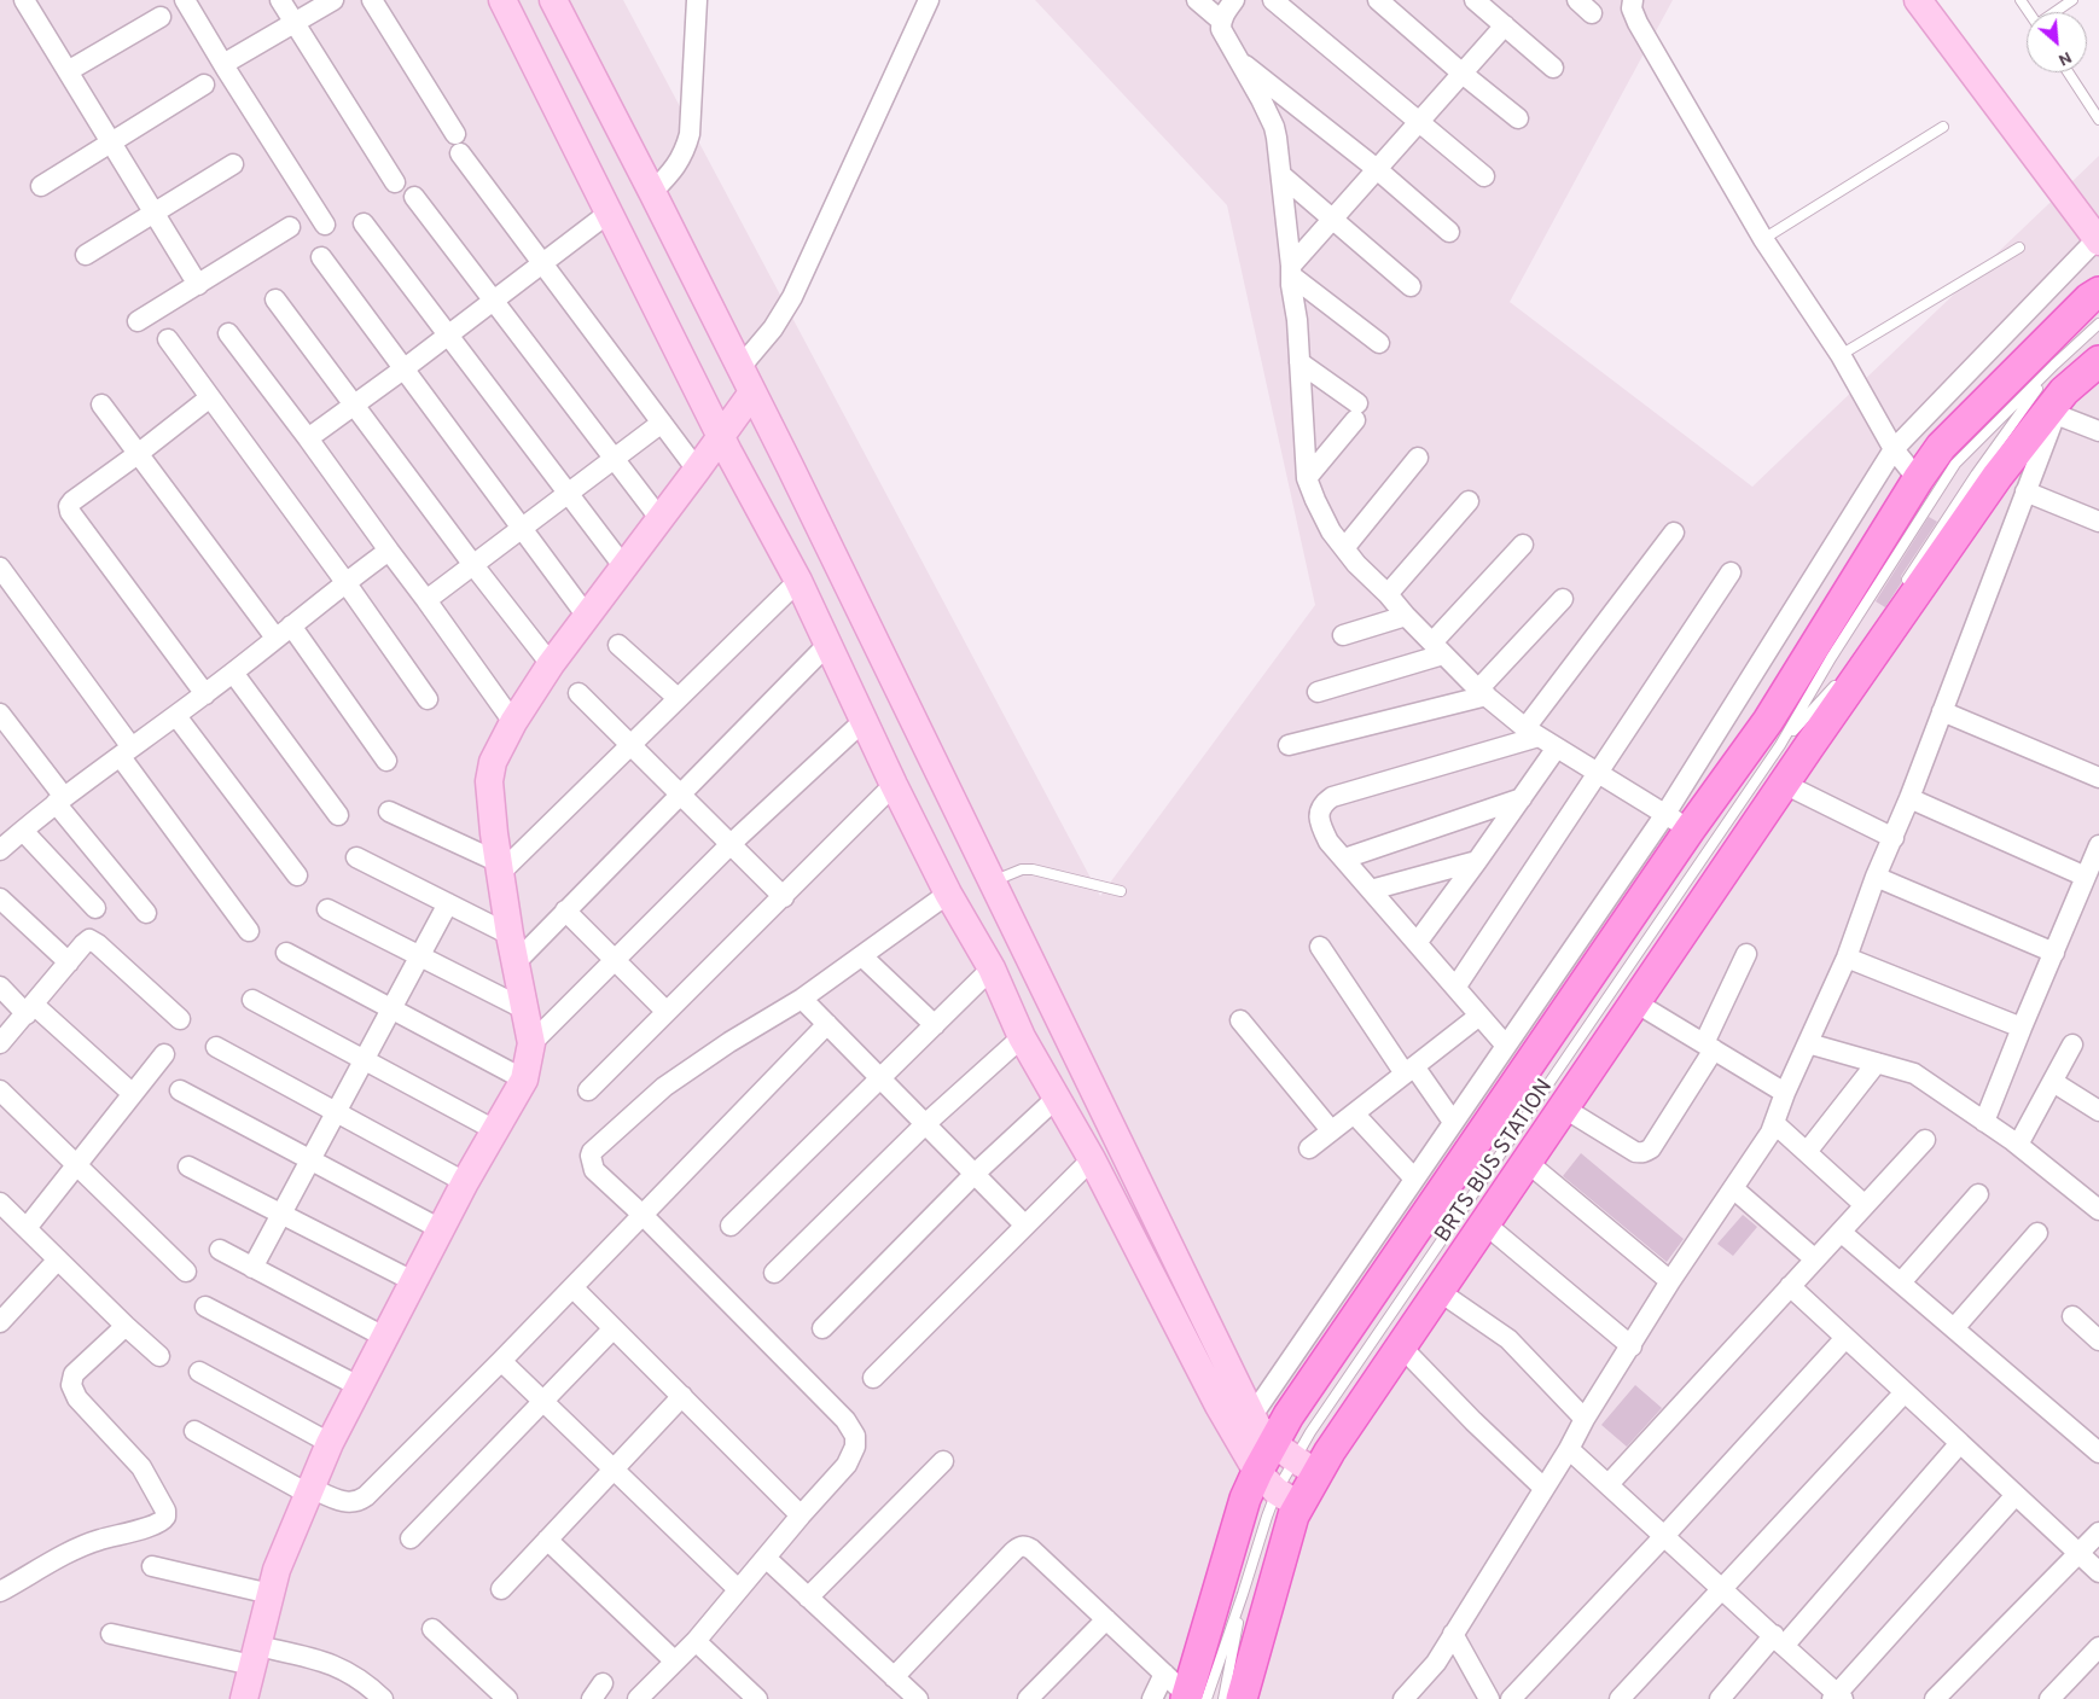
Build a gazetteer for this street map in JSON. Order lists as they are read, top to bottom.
{
  "streets": {
    "lane": ["BRTS BUS STATION"]
  },
  "north": "bottom right"
}
